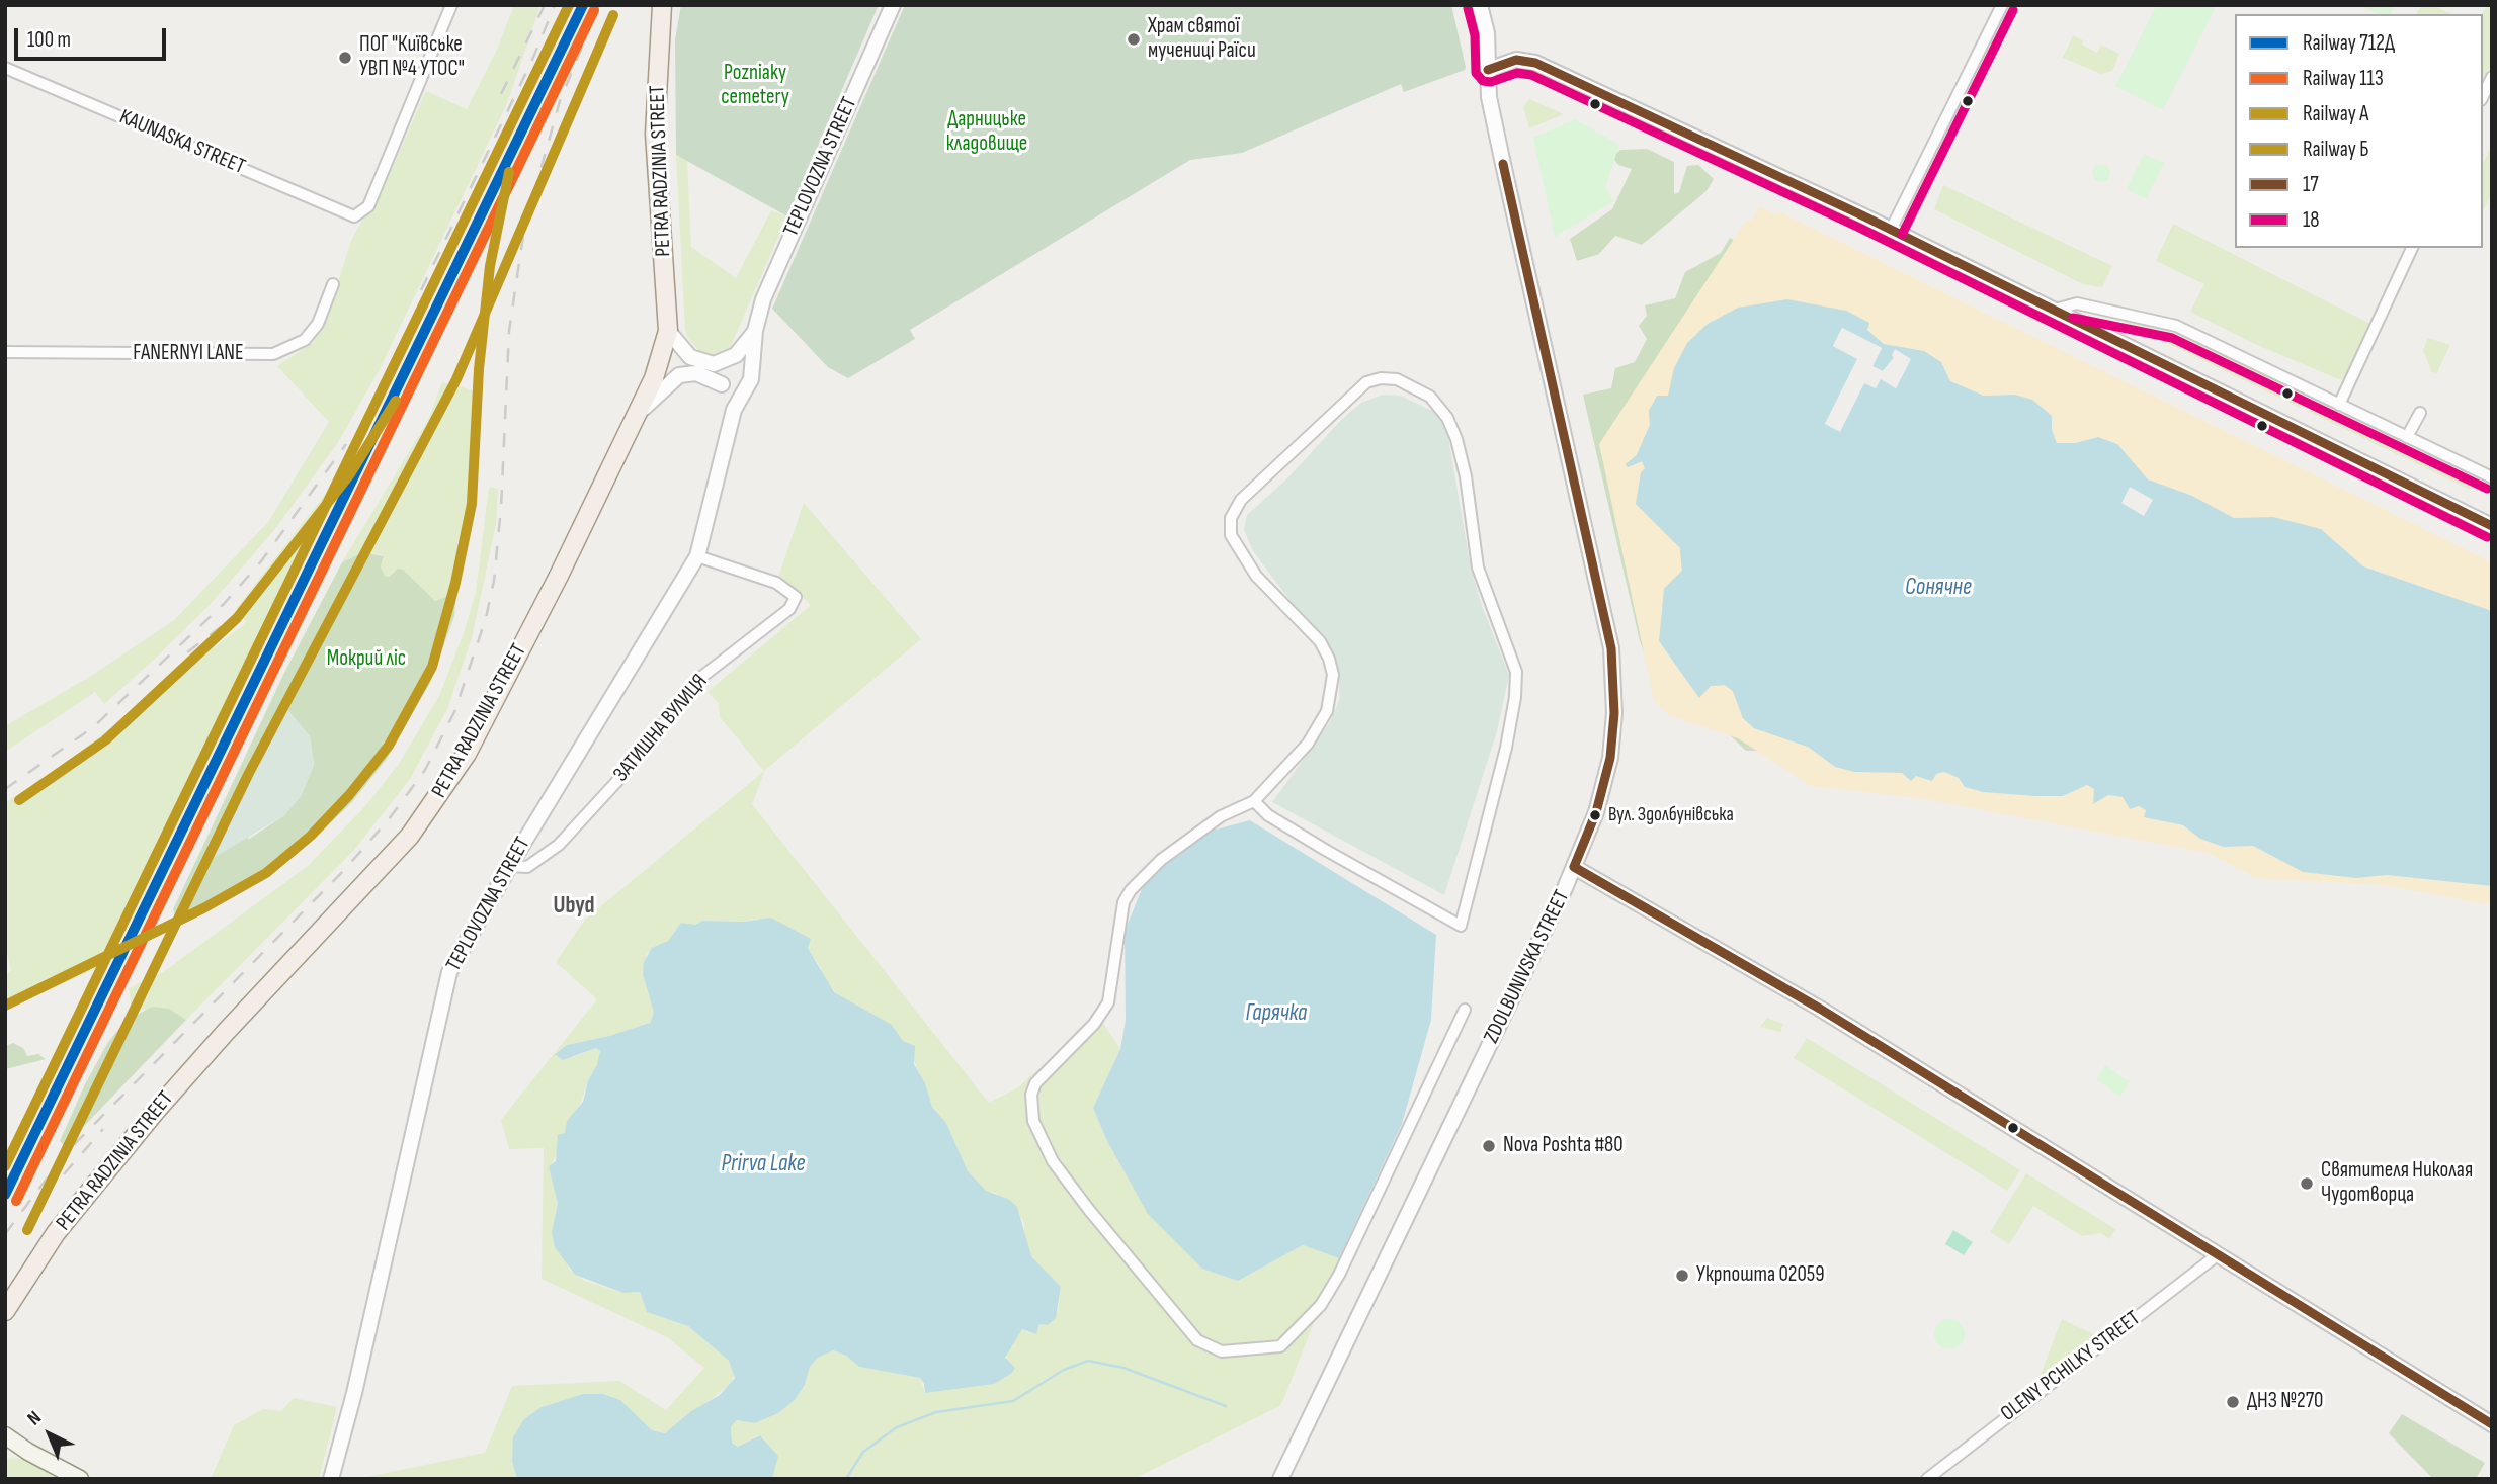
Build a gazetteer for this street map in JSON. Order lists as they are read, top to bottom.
{
  "streets": {
    "main road": ["PETRA RADZINIA STREET"],
    "street": [
      "KAUNASKA STREET",
      "TEPLOVOZNA STREET",
      "FANERNYI LANE",
      "ЗАТИШНА ВУЛИЦЯ",
      "ZDOLBUNIVSKA STREET",
      "OLENY PCHILKY STREET"
    ]
  },
  "crossings": [
    ["TEPLOVOZNA STREET", "ЗАТИШНА ВУЛИЦЯ"]
  ],
  "districts": ["Ubyd"],
  "water": ["Сонячне", "Гарячка", "Prirva Lake"],
  "parks": ["Pozniaky cemetery", "Дарницьке кладовище", "Мокрий ліс"],
  "places": [
    "Храм святої мучениці Раїси",
    "ПОГ \"Київське УВП №4 УТОС\"",
    "Вул. Здолбунівська",
    "Nova Poshta #80",
    "Святителя Николая Чудотворца",
    "Укрпошта 02059",
    "ДНЗ №270"
  ],
  "lines": [
    "rail line 712Д",
    "rail line A",
    "transit line 18",
    "rail line 113",
    "rail line Б",
    "transit line 17"
  ],
  "legend": [
    "Railway 712Д",
    "Railway 113",
    "Railway A",
    "Railway Б",
    "17",
    "18"
  ],
  "scale_bar": "100 m",
  "north": "top left"
}
